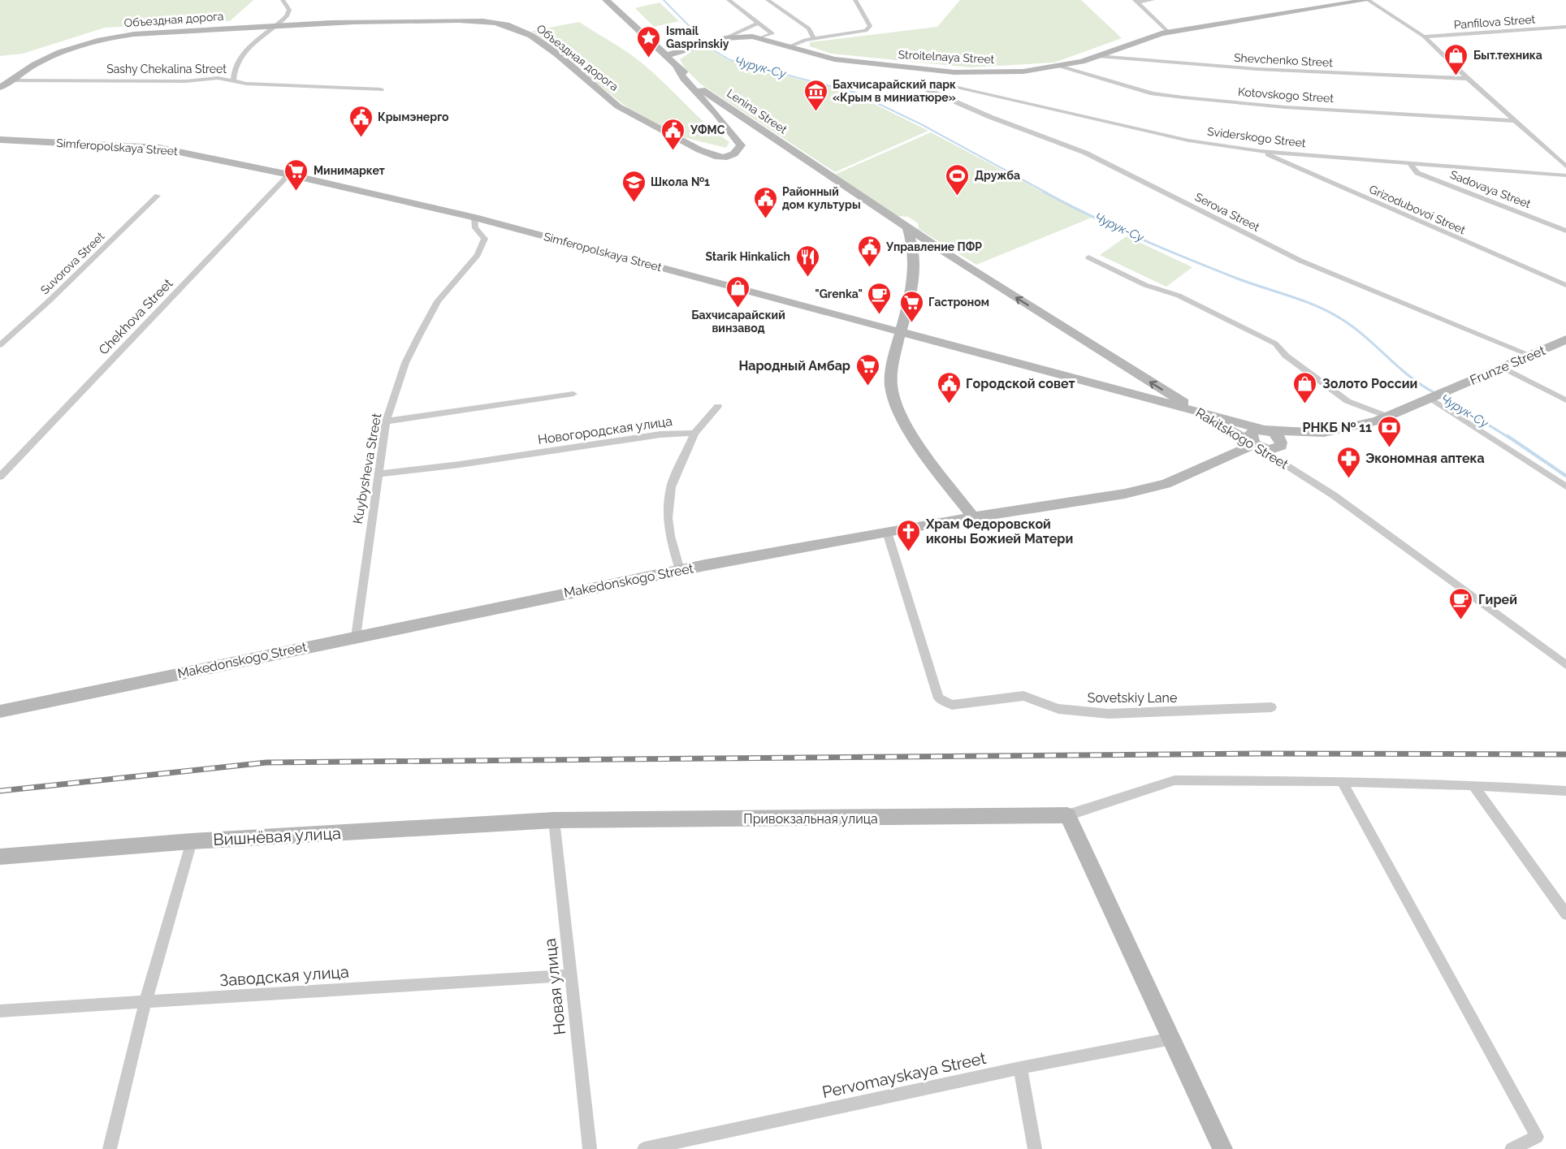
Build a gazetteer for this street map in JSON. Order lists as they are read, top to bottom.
{
  "streets": {
    "main road": [
      "Объездная дорога",
      "Stroitelnaya Street",
      "Lenina Street",
      "Simferopolskaya Street",
      "Frunze Street",
      "Rakitskogo Street",
      "Makedonskogo Street",
      "Привокзальная улица",
      "Вишнёвая улица"
    ],
    "street": [
      "Panfilova Street",
      "Shevchenko Street",
      "Sashy Chekalina Street",
      "Kotovskogo Street",
      "Sviderskogo Street",
      "Sadovaya Street",
      "Grizodubovoi Street",
      "Serova Street",
      "Suvorova Street",
      "Chekhova Street",
      "Новогородская улица",
      "Kuybysheva Street",
      "Sovetskiy Lane",
      "Заводская улица",
      "Новая улица",
      "Pervomayskaya Street"
    ]
  },
  "crossings": [
    ["Объездная дорога", "Sashy Chekalina Street"],
    ["Объездная дорога", "Lenina Street"],
    ["Stroitelnaya Street", "Shevchenko Street"],
    ["Stroitelnaya Street", "Kotovskogo Street"],
    ["Stroitelnaya Street", "Lenina Street"],
    ["Lenina Street", "Rakitskogo Street"],
    ["Sviderskogo Street", "Sadovaya Street"],
    ["Sviderskogo Street", "Grizodubovoi Street"],
    ["Simferopolskaya Street", "Chekhova Street"],
    ["Simferopolskaya Street", "Frunze Street"],
    ["Simferopolskaya Street", "Rakitskogo Street"],
    ["Simferopolskaya Street", "Kuybysheva Street"],
    ["Serova Street", "Frunze Street"],
    ["Frunze Street", "Rakitskogo Street"],
    ["Новогородская улица", "Kuybysheva Street"],
    ["Rakitskogo Street", "Makedonskogo Street"],
    ["Kuybysheva Street", "Makedonskogo Street"],
    ["Makedonskogo Street", "Sovetskiy Lane"],
    ["Привокзальная улица", "Вишнёвая улица"],
    ["Привокзальная улица", "Новая улица"],
    ["Вишнёвая улица", "Новая улица"],
    ["Заводская улица", "Новая улица"]
  ],
  "one_way": ["Rakitskogo Street"],
  "water": ["Чурук-Су"],
  "places": {
    "place": ["Ismail Gasprinskiy"],
    "shop": ["Быт.техника", "Бахчисарайский винзавод", "Золото России"],
    "museum": ["Бахчисарайский парк «Крым в миниатюре»"],
    "public building": [
      "Крымэнерго",
      "УФМС",
      "Районный дом культуры",
      "Управление ПФР",
      "Городской совет"
    ],
    "supermarket": ["Минимаркет", "Гастроном", "Народный Амбар"],
    "sports": ["Дружба"],
    "school or university": ["Школа №1"],
    "restaurant": ["Starik Hinkalich"],
    "cafe": ["\"Grenka\"", "Гирей"],
    "bank": ["РНКБ № 11"],
    "pharmacy": ["Экономная аптека"],
    "church": ["Xрам Федоровской иконы Божией Матери"]
  }
}
